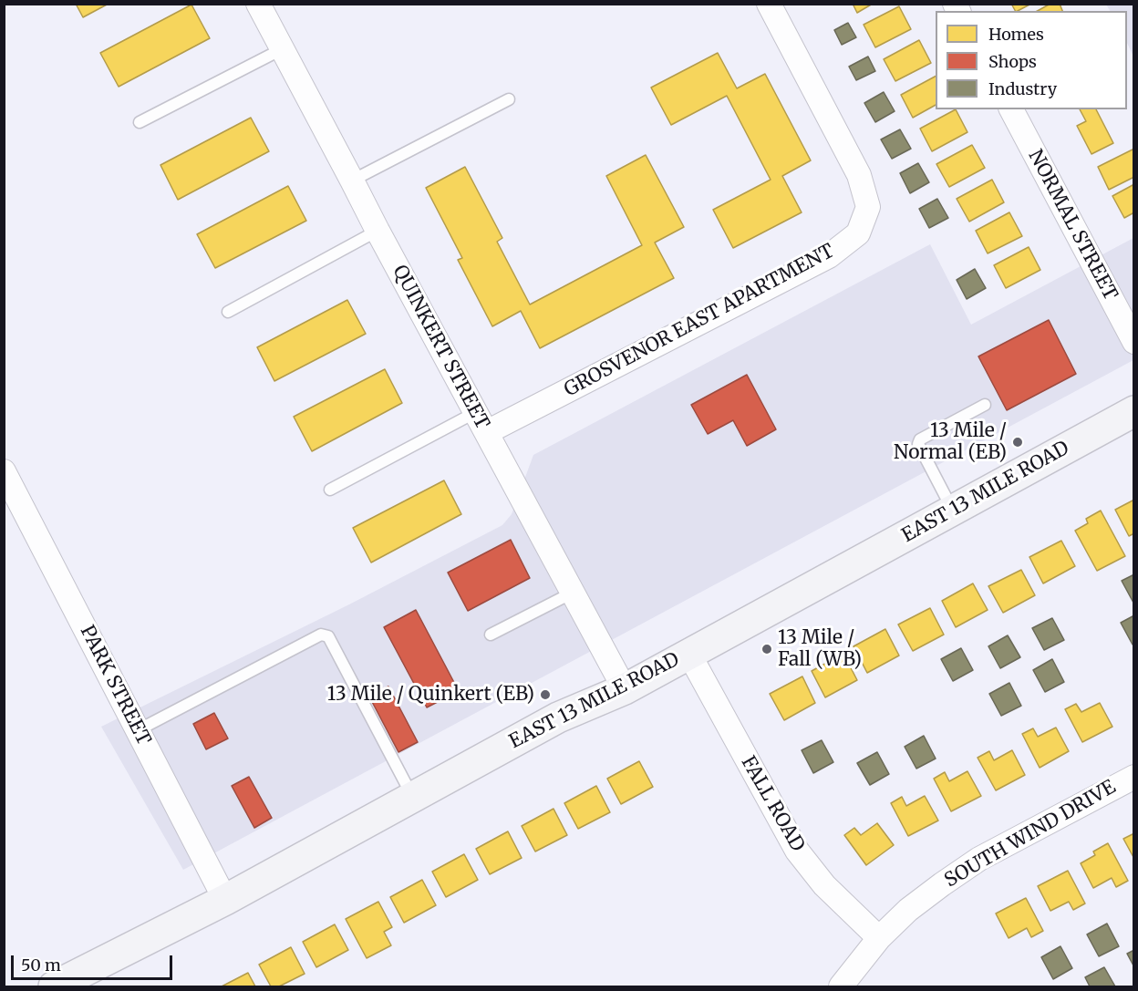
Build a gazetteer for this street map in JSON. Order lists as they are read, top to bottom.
{
  "streets": {
    "main road": ["EAST 13 MILE ROAD"],
    "street": [
      "NORMAL STREET",
      "GROSVENOR EAST APARTMENT",
      "QUINKERT STREET",
      "PARK STREET",
      "FALL ROAD",
      "SOUTH WIND DRIVE"
    ]
  },
  "crossings": [
    ["GROSVENOR EAST APARTMENT", "QUINKERT STREET"],
    ["QUINKERT STREET", "EAST 13 MILE ROAD"],
    ["EAST 13 MILE ROAD", "PARK STREET"],
    ["EAST 13 MILE ROAD", "FALL ROAD"],
    ["FALL ROAD", "SOUTH WIND DRIVE"]
  ],
  "places": ["13 Mile / Normal (EB)", "13 Mile / Fall (WB)", "13 Mile / Quinkert (EB)"],
  "legend": ["Homes", "Shops", "Industry"],
  "scale_bar": "50 m"
}
